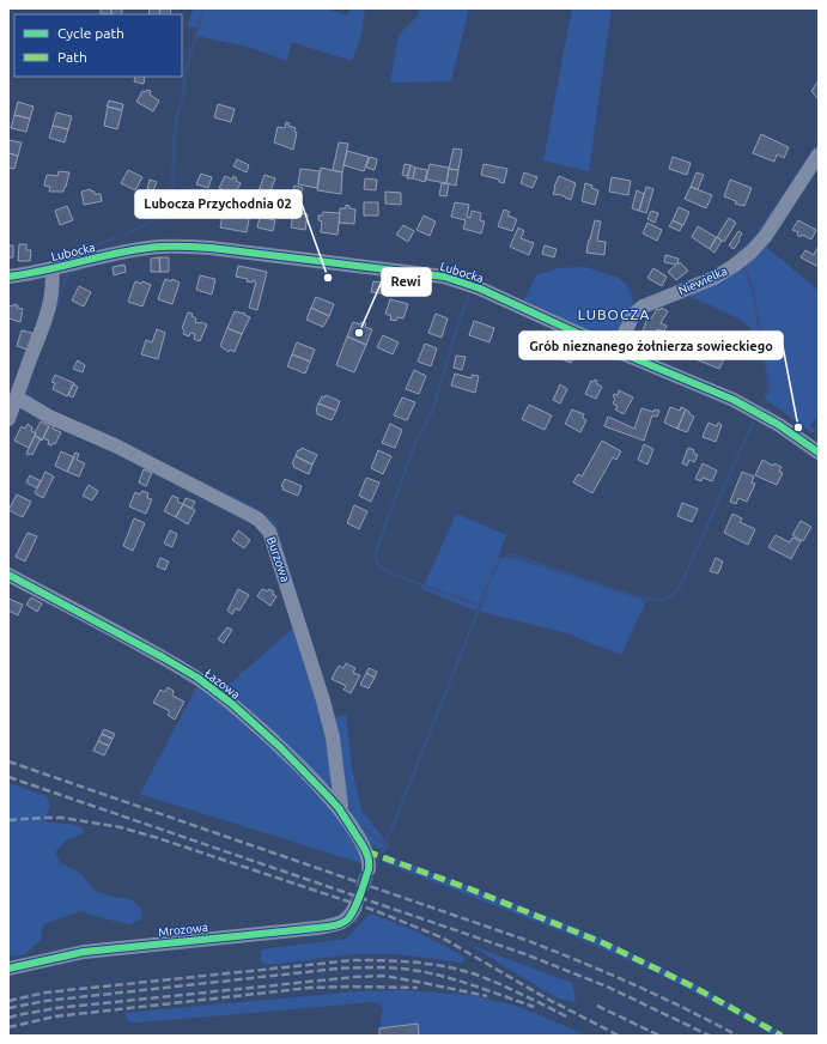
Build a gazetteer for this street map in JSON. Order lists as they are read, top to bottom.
{
  "streets": {
    "street": [
      "Lubocka",
      "Niewielka",
      "Burzowa",
      "Łazowa",
      "Mrozowa"
    ]
  },
  "crossings": [
    ["Lubocka", "Niewielka"],
    ["Burzowa", "Łazowa"]
  ],
  "districts": ["LUBOCZA"],
  "places": ["Lubocza Przychodnia 02", "Rewi", "Grób nieznanego żołnierza sowieckiego"],
  "legend": ["Cycle path", "Path"]
}
